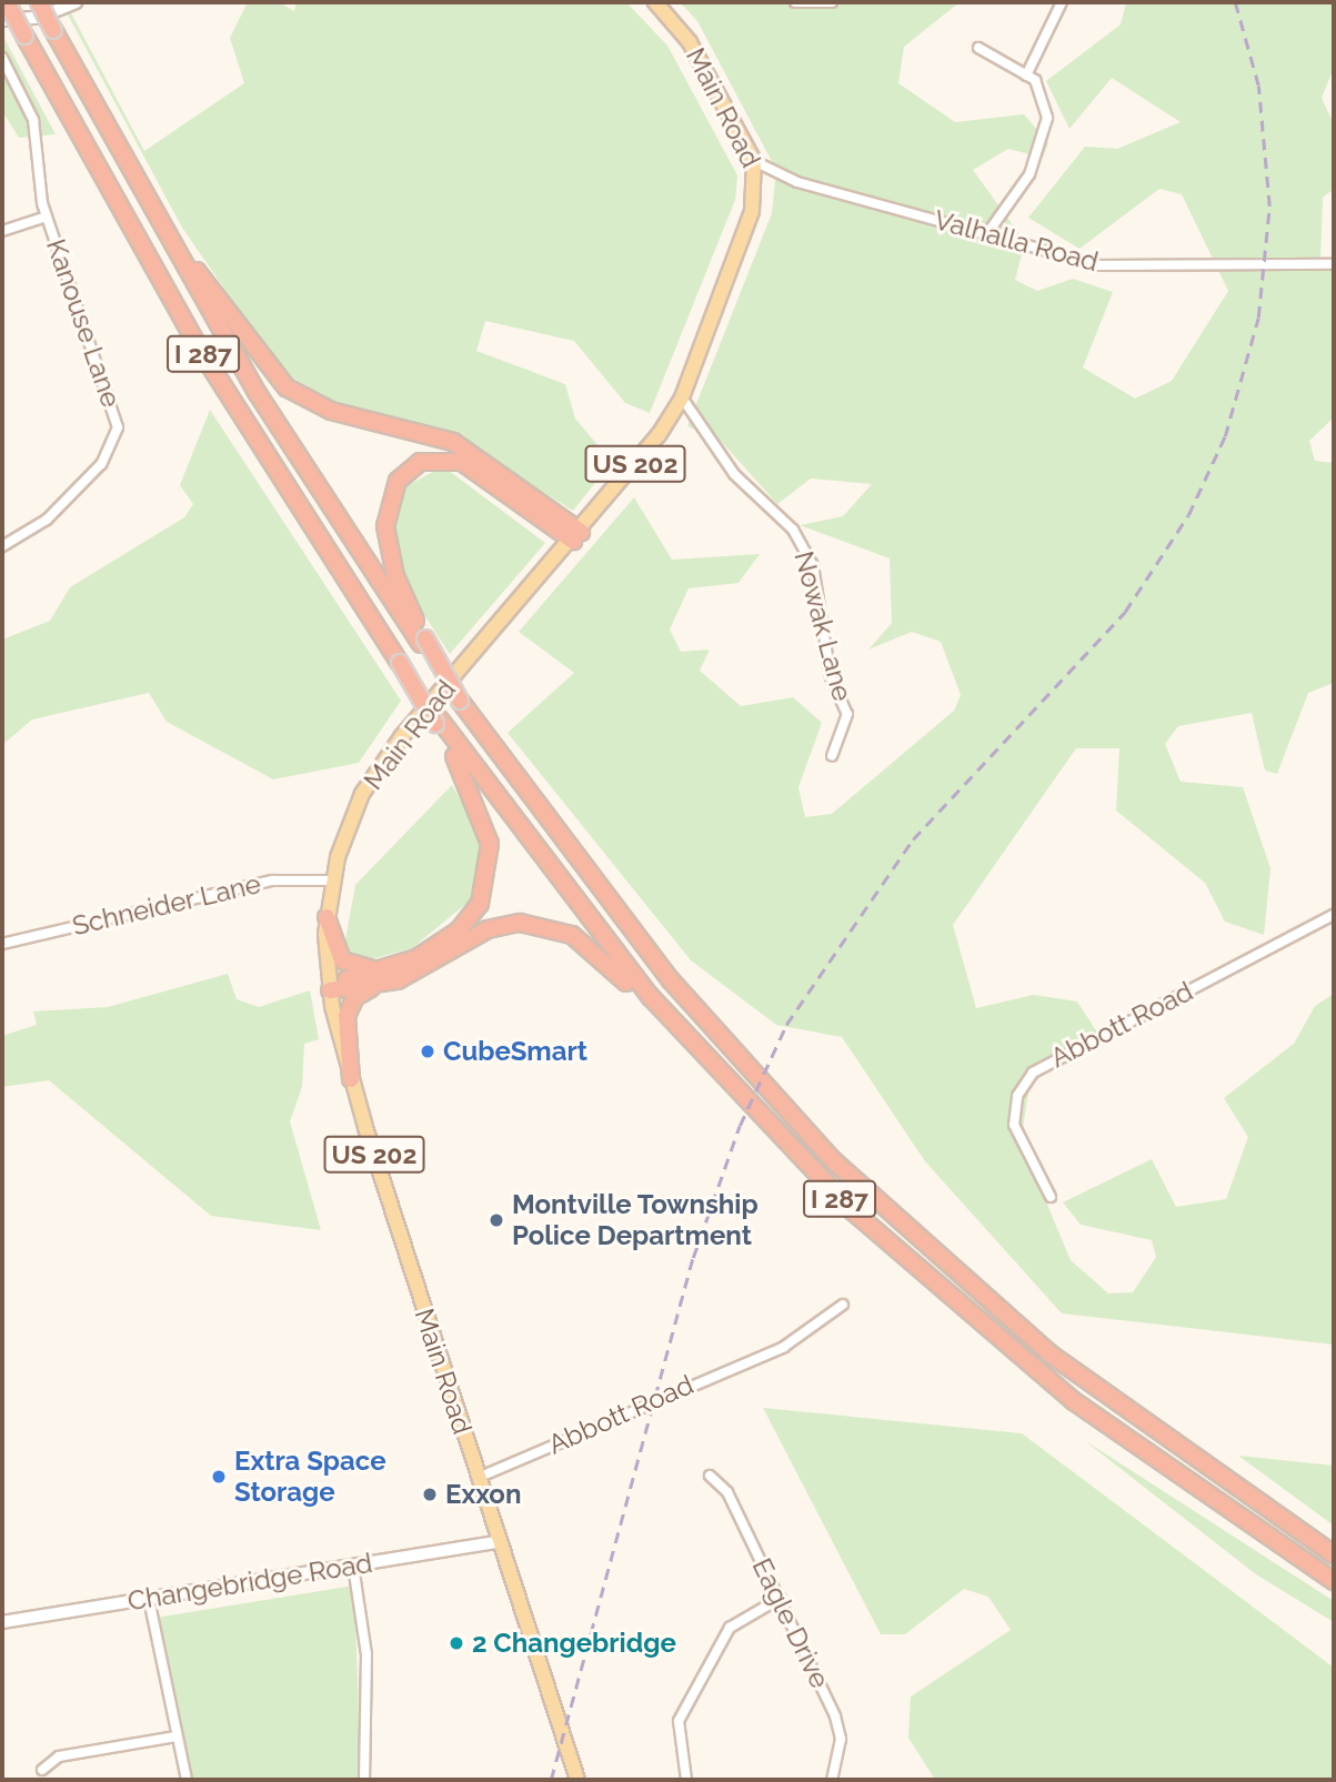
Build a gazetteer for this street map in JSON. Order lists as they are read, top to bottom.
{
  "streets": {
    "highway": ["I 287"],
    "main road": ["Main Road", "US 202", "Changebridge Road"],
    "street": [
      "Valhalla Road",
      "Kanouse Lane",
      "Nowak Lane",
      "Schneider Lane",
      "Abbott Road",
      "Eagle Drive"
    ]
  },
  "crossings": [
    ["Main Road", "Valhalla Road"],
    ["Main Road", "Nowak Lane"],
    ["Main Road", "Schneider Lane"],
    ["Main Road", "Abbott Road"],
    ["Main Road", "Changebridge Road"]
  ],
  "places": [
    "CubeSmart",
    "Montville Township Police Department",
    "Extra Space Storage",
    "Exxon",
    "2 Changebridge"
  ]
}
